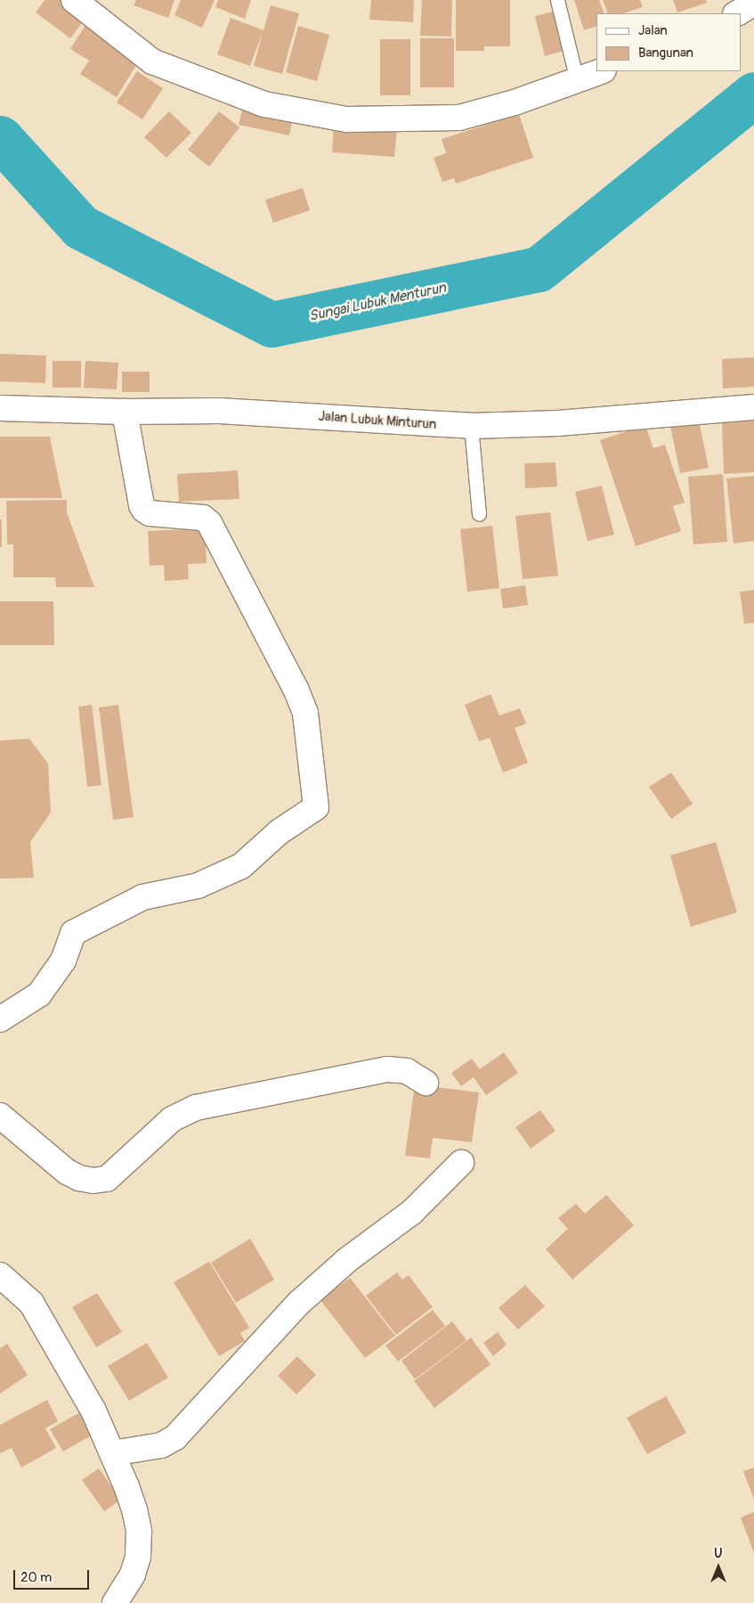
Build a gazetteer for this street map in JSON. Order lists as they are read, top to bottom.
{
  "streets": {
    "street": ["Jalan Lubuk Minturun"]
  },
  "water": ["Sungai Lubuk Menturun"],
  "legend": ["Jalan", "Bangunan"],
  "scale_bar": "20 m",
  "north": "top"
}
